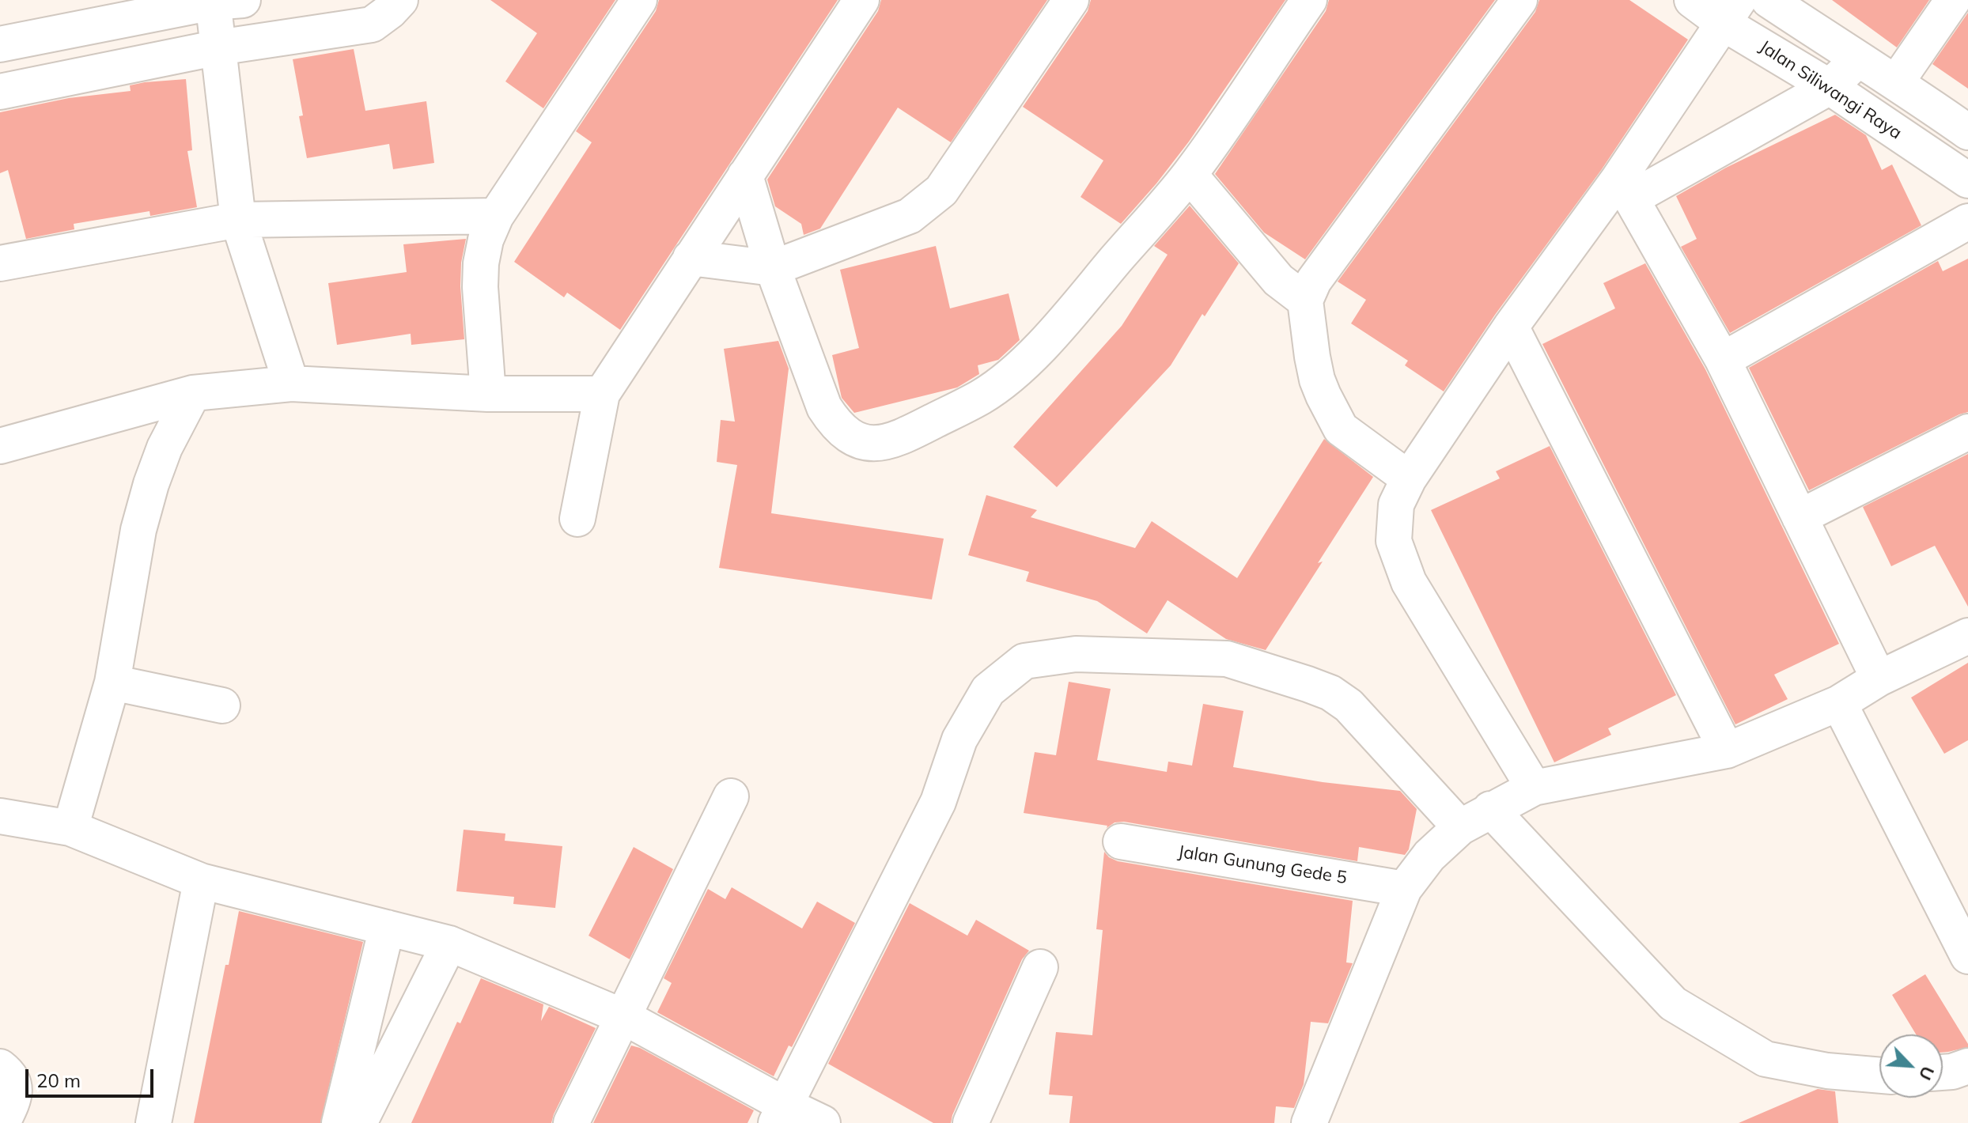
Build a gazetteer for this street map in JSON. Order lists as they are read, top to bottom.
{
  "streets": {
    "street": ["Jalan Siliwangi Raya", "Jalan Gunung Gede 5"]
  },
  "scale_bar": "20 m",
  "north": "bottom right"
}
